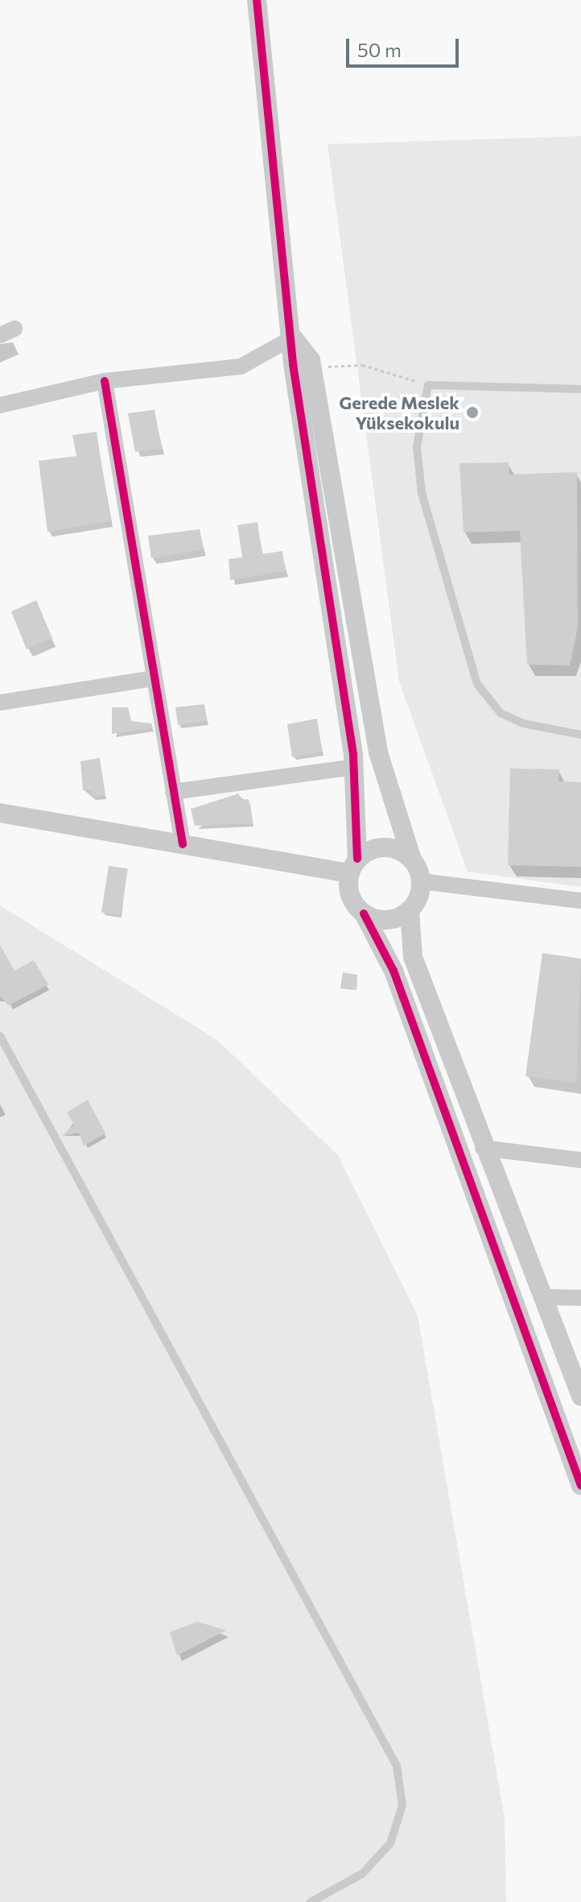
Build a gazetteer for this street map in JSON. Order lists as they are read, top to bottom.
{
  "places": ["Gerede Meslek Yüksekokulu"],
  "scale_bar": "50 m"
}
